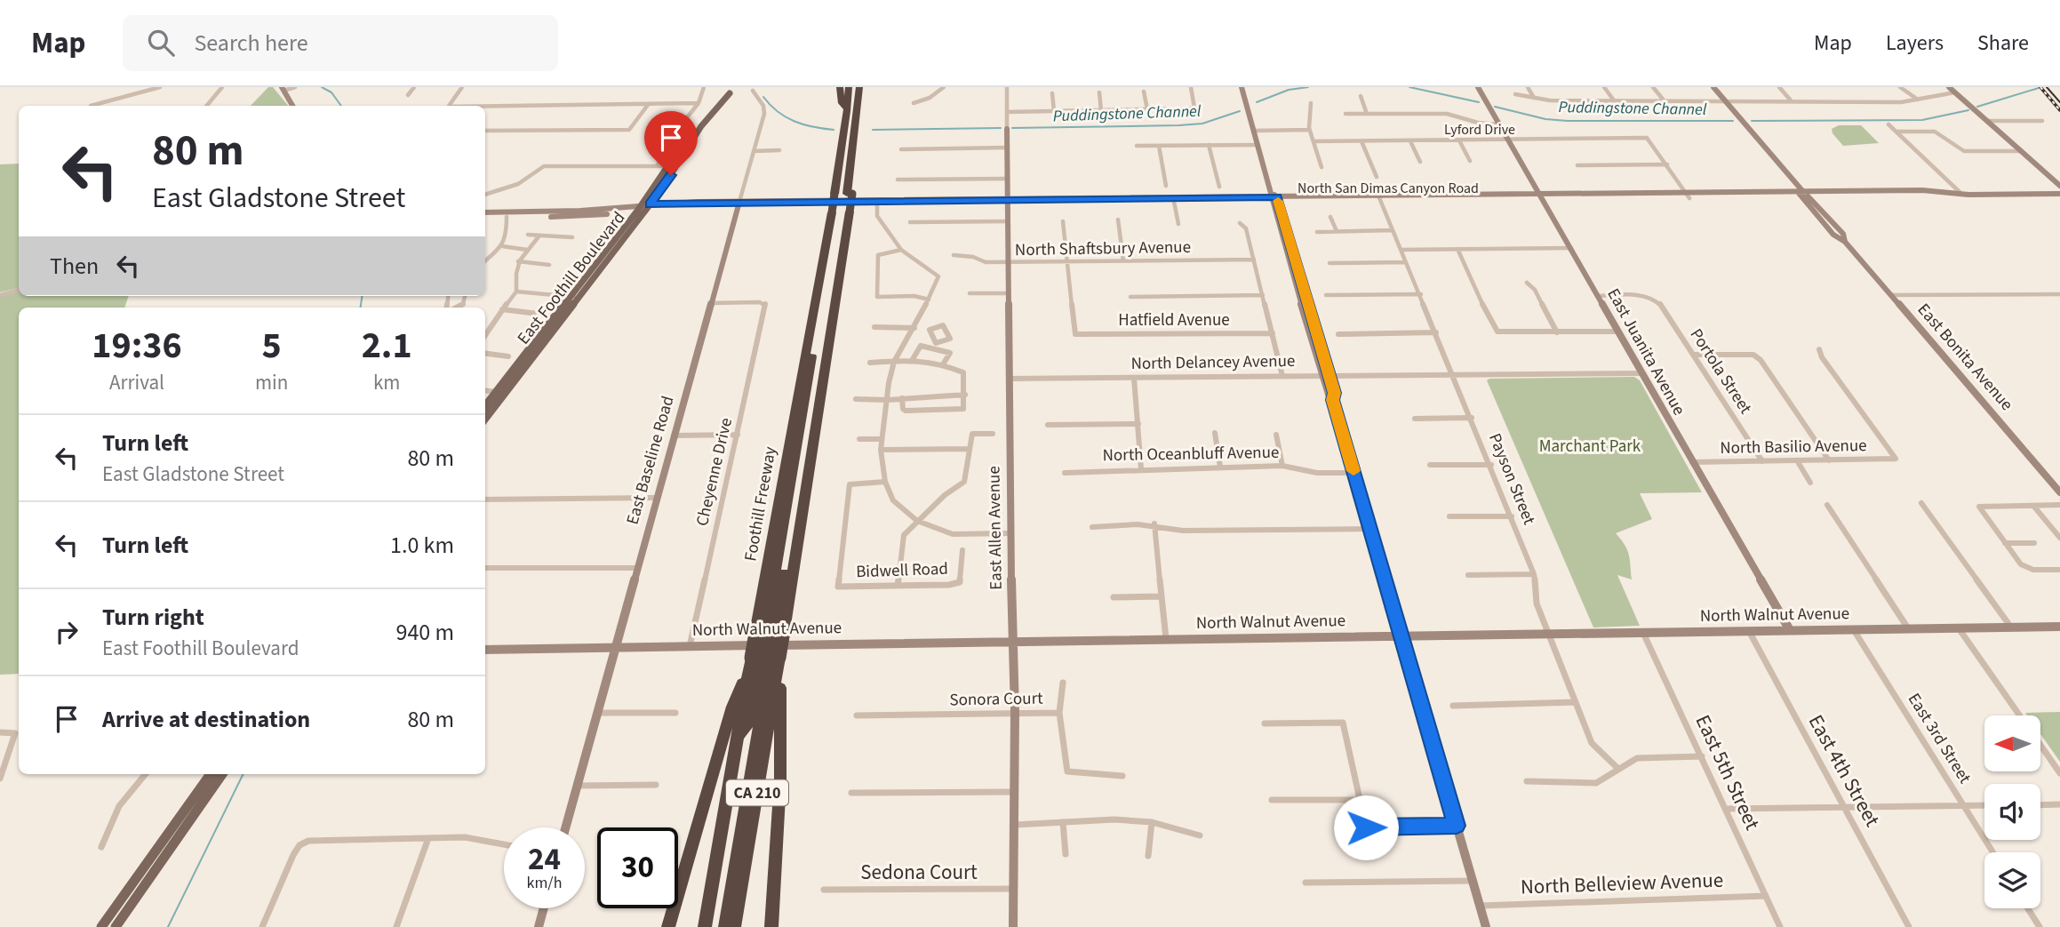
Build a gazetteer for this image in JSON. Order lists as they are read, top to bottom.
{
  "streets": {
    "highway": ["Foothill Freeway", "CA 210"],
    "main road": [
      "North San Dimas Canyon Road",
      "East Foothill Boulevard",
      "East Juanita Avenue",
      "East Bonita Avenue",
      "East Baseline Road",
      "East Allen Avenue",
      "North Walnut Avenue"
    ],
    "street": [
      "Lyford Drive",
      "North Shaftsbury Avenue",
      "Hatfield Avenue",
      "North Delancey Avenue",
      "Portola Street",
      "North Basilio Avenue",
      "North Oceanbluff Avenue",
      "Cheyenne Drive",
      "Payson Street",
      "Bidwell Road",
      "Sonora Court",
      "East 3rd Street",
      "East 4th Street",
      "East 5th Street",
      "Sedona Court",
      "North Belleview Avenue"
    ]
  },
  "crossings": [
    ["Lyford Drive", "East Juanita Avenue"],
    ["North San Dimas Canyon Road", "East Foothill Boulevard"],
    ["North San Dimas Canyon Road", "East Juanita Avenue"],
    ["North San Dimas Canyon Road", "East Bonita Avenue"],
    ["North San Dimas Canyon Road", "East Baseline Road"],
    ["North San Dimas Canyon Road", "Payson Street"],
    ["North San Dimas Canyon Road", "East Allen Avenue"],
    ["North Shaftsbury Avenue", "Hatfield Avenue"],
    ["North Shaftsbury Avenue", "East Allen Avenue"],
    ["East Juanita Avenue", "North Delancey Avenue"],
    ["East Juanita Avenue", "Portola Street"],
    ["East Juanita Avenue", "North Basilio Avenue"],
    ["East Juanita Avenue", "North Walnut Avenue"],
    ["North Delancey Avenue", "Payson Street"],
    ["North Delancey Avenue", "East Allen Avenue"],
    ["Portola Street", "North Basilio Avenue"],
    ["East Baseline Road", "Cheyenne Drive"],
    ["East Baseline Road", "North Walnut Avenue"],
    ["Cheyenne Drive", "North Walnut Avenue"],
    ["Payson Street", "North Walnut Avenue"],
    ["East Allen Avenue", "North Walnut Avenue"],
    ["East Allen Avenue", "Sonora Court"],
    ["East Allen Avenue", "Sedona Court"],
    ["North Walnut Avenue", "East 3rd Street"],
    ["North Walnut Avenue", "East 4th Street"],
    ["North Walnut Avenue", "East 5th Street"],
    ["East 5th Street", "North Belleview Avenue"]
  ],
  "water": ["Puddingstone Channel"],
  "parks": ["Marchant Park"],
  "north": "left",
  "page": {
    "header": "Map",
    "search": "Search here",
    "nav": ["Map", "Layers", "Share"],
    "turn": ["80 m", "East Gladstone Street"],
    "then": "Then",
    "eta": [
      "19:36",
      "Arrival",
      "5",
      "min",
      "2.1",
      "km"
    ],
    "list": [
      {
        "name": "Turn left",
        "note": "East Gladstone Street",
        "value": "80 m"
      },
      {
        "name": "Turn left",
        "value": "1.0 km"
      },
      {
        "name": "Turn right",
        "note": "East Foothill Boulevard",
        "value": "940 m"
      },
      {
        "name": "Arrive at destination",
        "value": "80 m"
      }
    ],
    "speed": "24 km/h",
    "limit": "30"
  }
}
